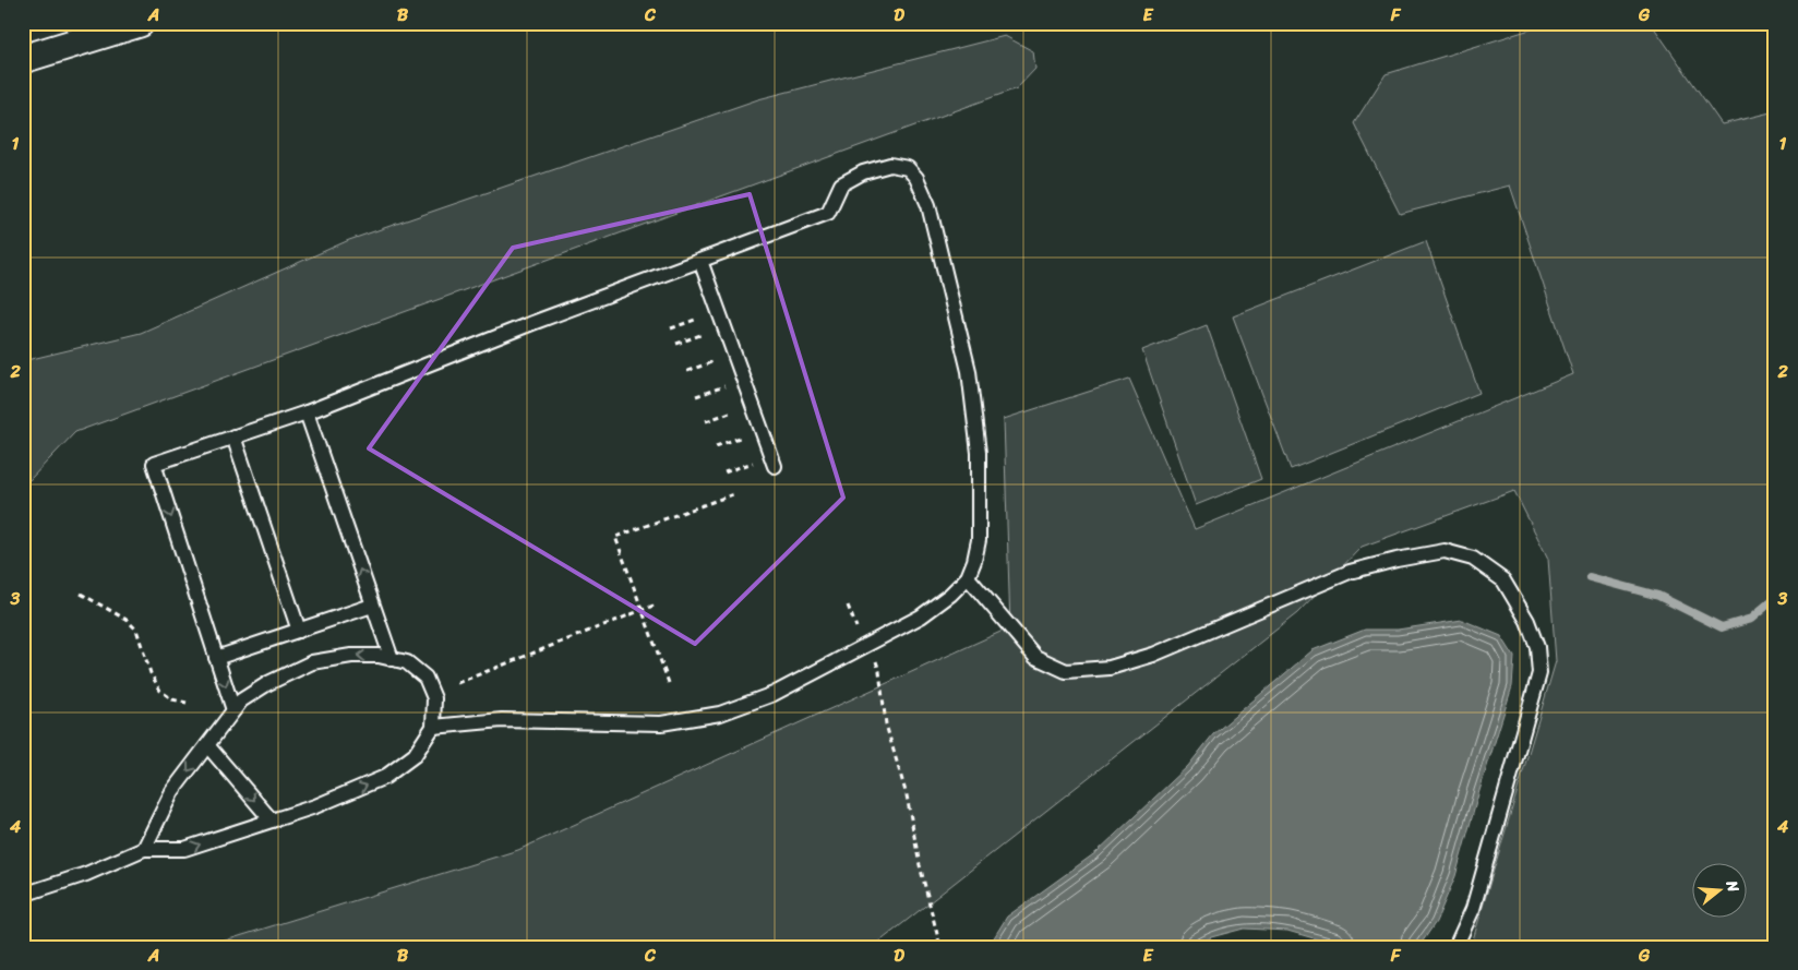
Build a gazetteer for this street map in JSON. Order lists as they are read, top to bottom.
{
  "north": "right",
  "grid": {
    "columns": [
      "A",
      "B",
      "C",
      "D",
      "E",
      "F",
      "G"
    ],
    "rows": [
      "1",
      "2",
      "3",
      "4"
    ]
  }
}
